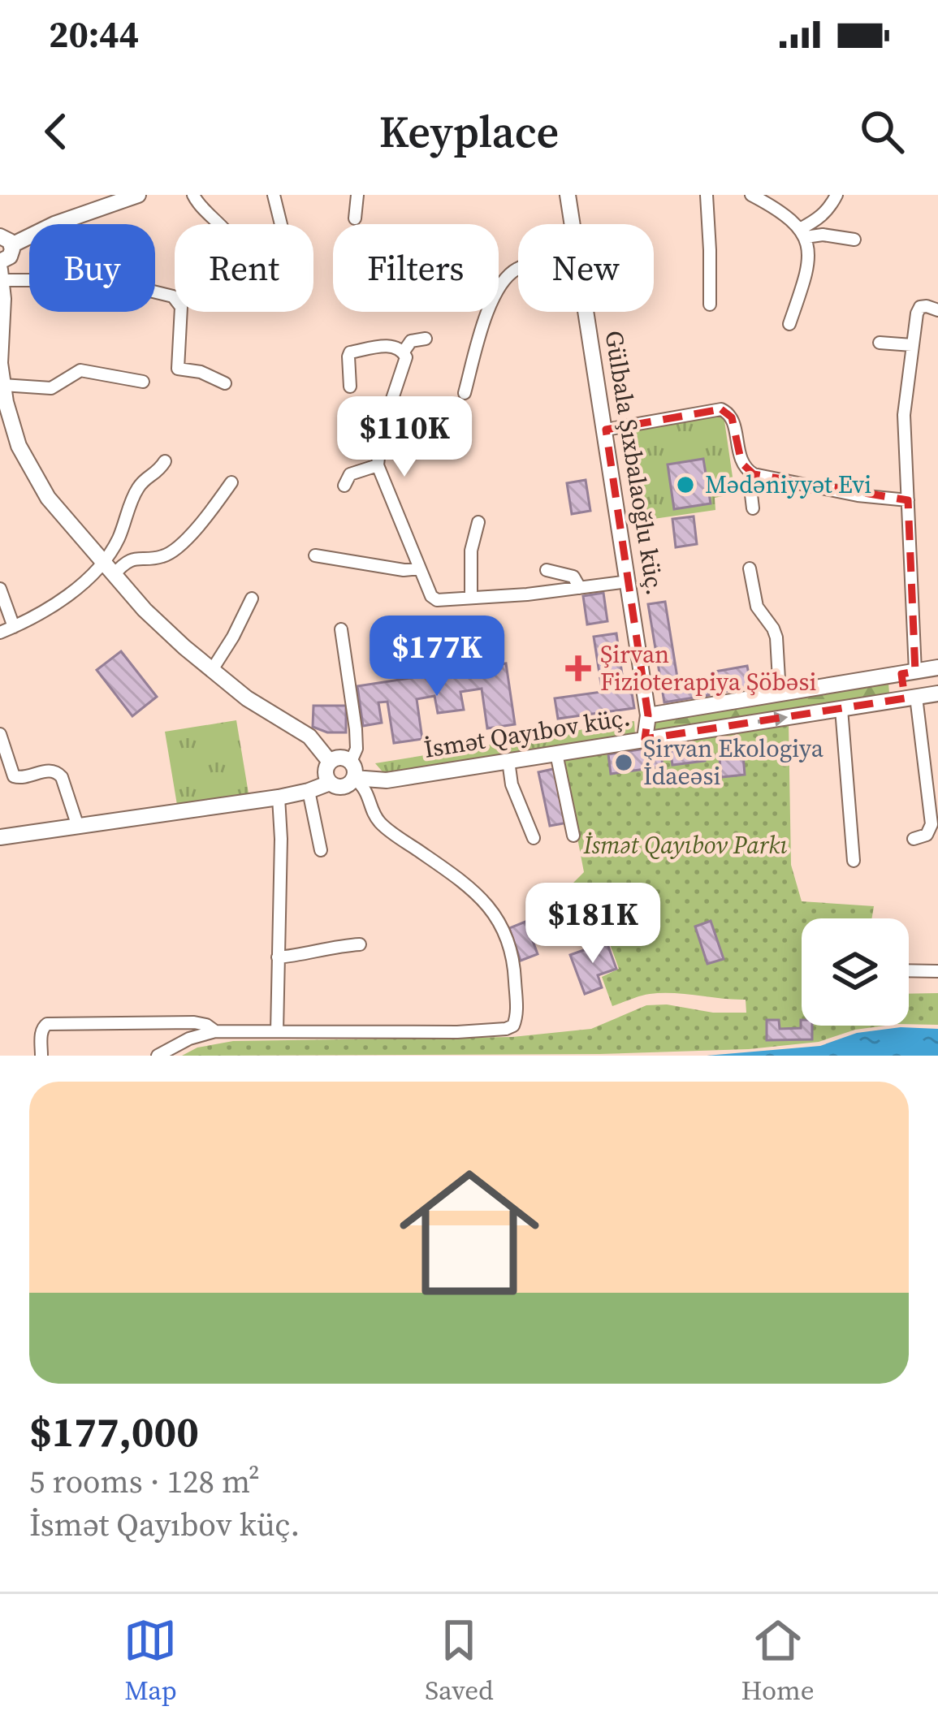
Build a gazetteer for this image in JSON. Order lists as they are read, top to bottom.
{
  "streets": {
    "street": ["Gülbala Şıxbalaoğlu küç.", "İsmət Qayıbov küç."]
  },
  "crossings": [
    ["Gülbala Şıxbalaoğlu küç.", "İsmət Qayıbov küç."]
  ],
  "parks": ["İsmət Qayıbov Parkı"],
  "places": {
    "other": ["Mədəniyyət Evi", "Şirvan Ekologiya İdaeəsi"],
    "health": ["Şirvan Fizioterapiya Şöbəsi"]
  },
  "page": {
    "status": "20:44",
    "header": "Keyplace",
    "chip": [
      "Buy",
      "Rent",
      "Filters",
      "New"
    ],
    "price": ["$110K", "$177K", "$181K"],
    "list": [
      {
        "name": "$177,000",
        "note": "5 rooms · 128 m² · İsmət Qayıbov küç."
      }
    ],
    "tabs": ["Map", "Saved", "Home"]
  }
}
